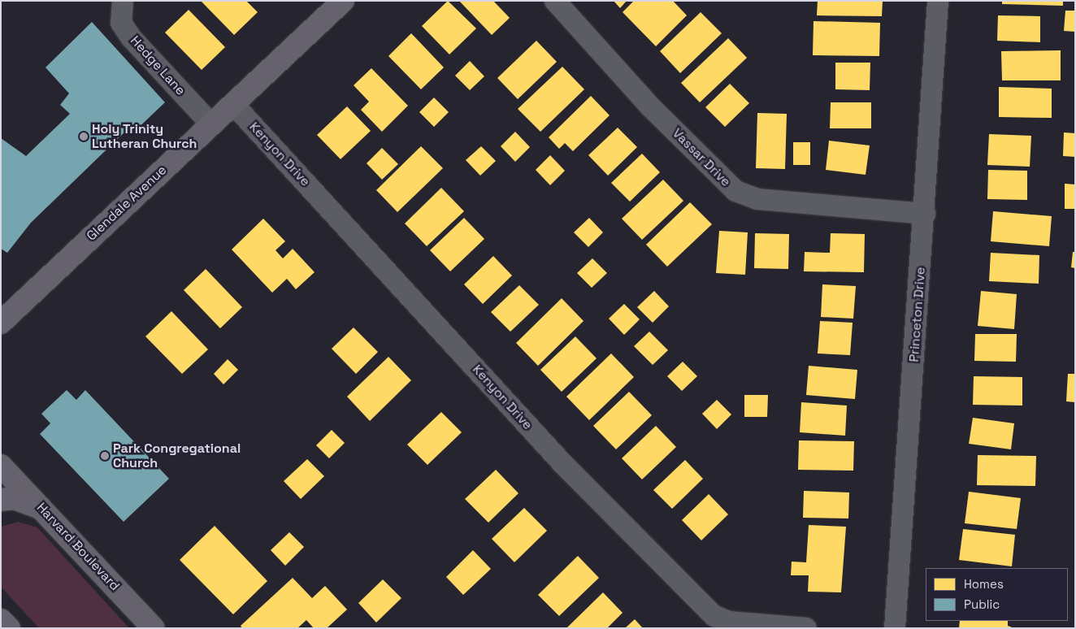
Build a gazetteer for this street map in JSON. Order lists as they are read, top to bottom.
{
  "streets": {
    "street": [
      "Hedge Lane",
      "Kenyon Drive",
      "Vassar Drive",
      "Glendale Avenue",
      "Princeton Drive",
      "Harvard Boulevard"
    ]
  },
  "crossings": [
    ["Hedge Lane", "Glendale Avenue"],
    ["Kenyon Drive", "Glendale Avenue"],
    ["Vassar Drive", "Princeton Drive"]
  ],
  "places": ["Holy Trinity Lutheran Church", "Park Congregational Church"],
  "legend": ["Homes", "Public"]
}
